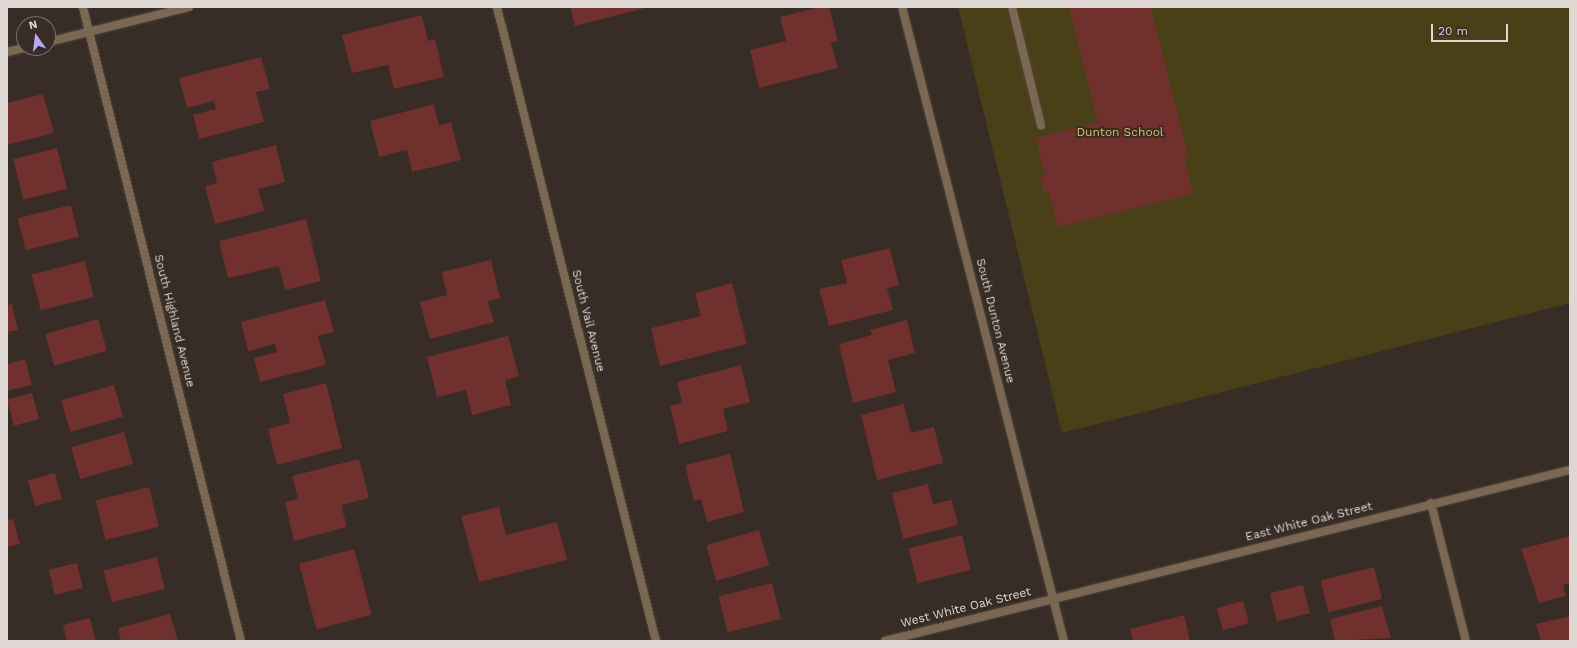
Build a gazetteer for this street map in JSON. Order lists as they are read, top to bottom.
{
  "streets": {
    "street": [
      "South Highland Avenue",
      "South Vail Avenue",
      "South Dunton Avenue",
      "East White Oak Street",
      "West White Oak Street"
    ]
  },
  "crossings": [
    ["South Dunton Avenue", "East White Oak Street"],
    ["South Dunton Avenue", "West White Oak Street"],
    ["East White Oak Street", "West White Oak Street"]
  ],
  "parks": ["Dunton School"],
  "scale_bar": "20 m",
  "north": "top"
}
